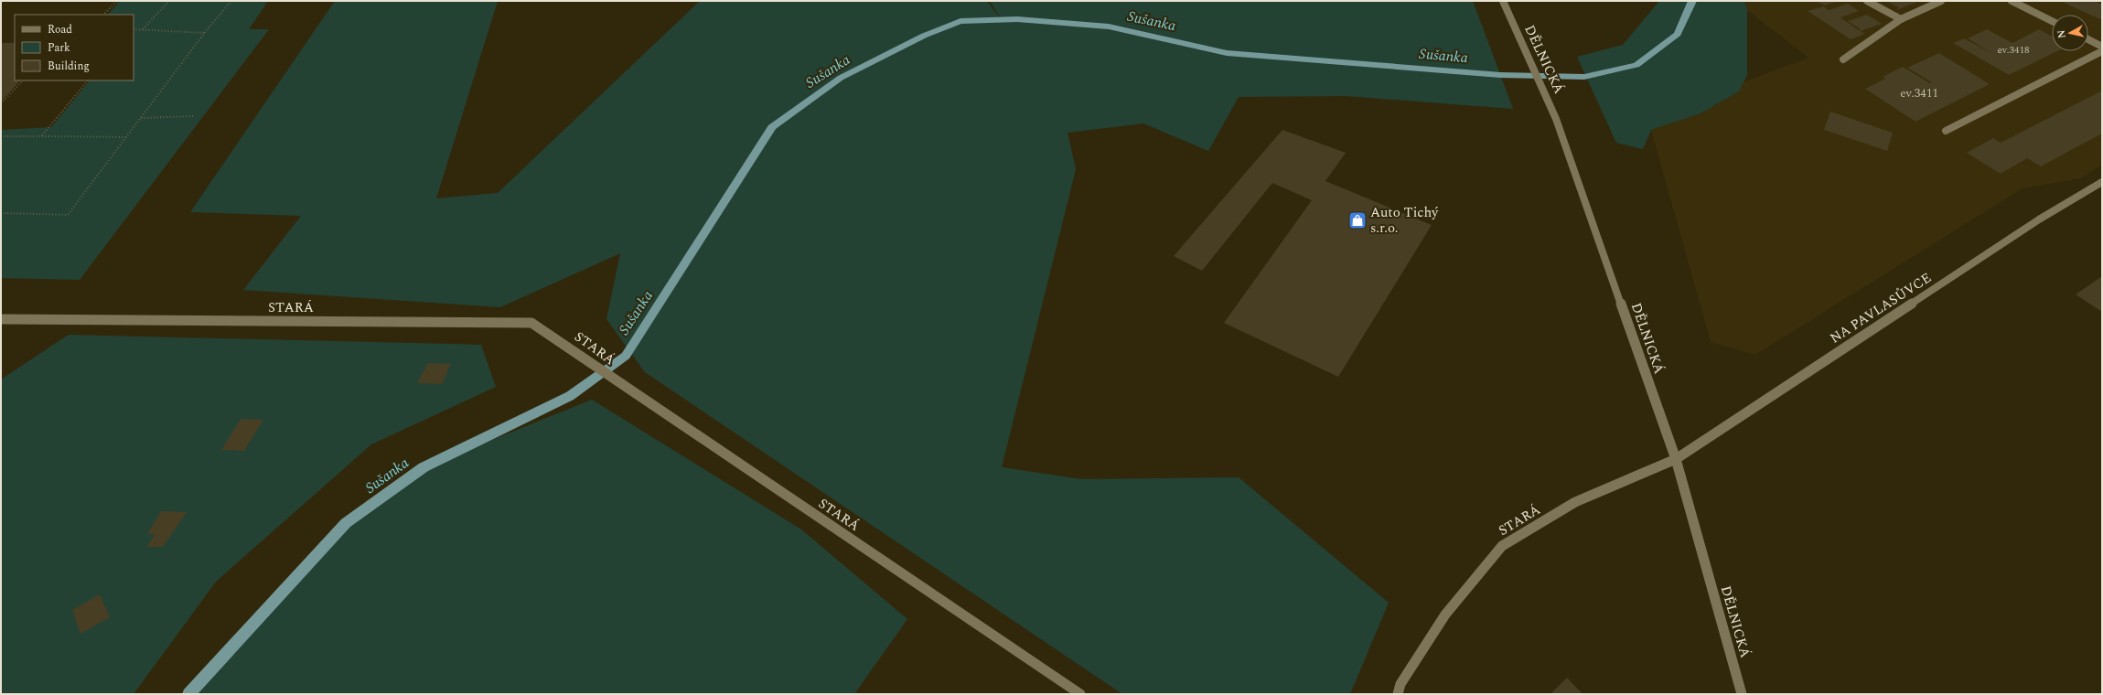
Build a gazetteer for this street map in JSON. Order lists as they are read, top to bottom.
{
  "streets": {
    "street": ["DĚLNICKÁ", "STARÁ", "NA PAVLASŮVCE"]
  },
  "crossings": [
    ["DĚLNICKÁ", "STARÁ"],
    ["DĚLNICKÁ", "NA PAVLASŮVCE"],
    ["STARÁ", "NA PAVLASŮVCE"]
  ],
  "water": ["Sušanka"],
  "places": {
    "shop": ["Auto Tichý s.r.o."]
  },
  "house_numbers": ["ev.3418", "ev.3411"],
  "legend": ["Road", "Park", "Building"],
  "north": "left"
}
